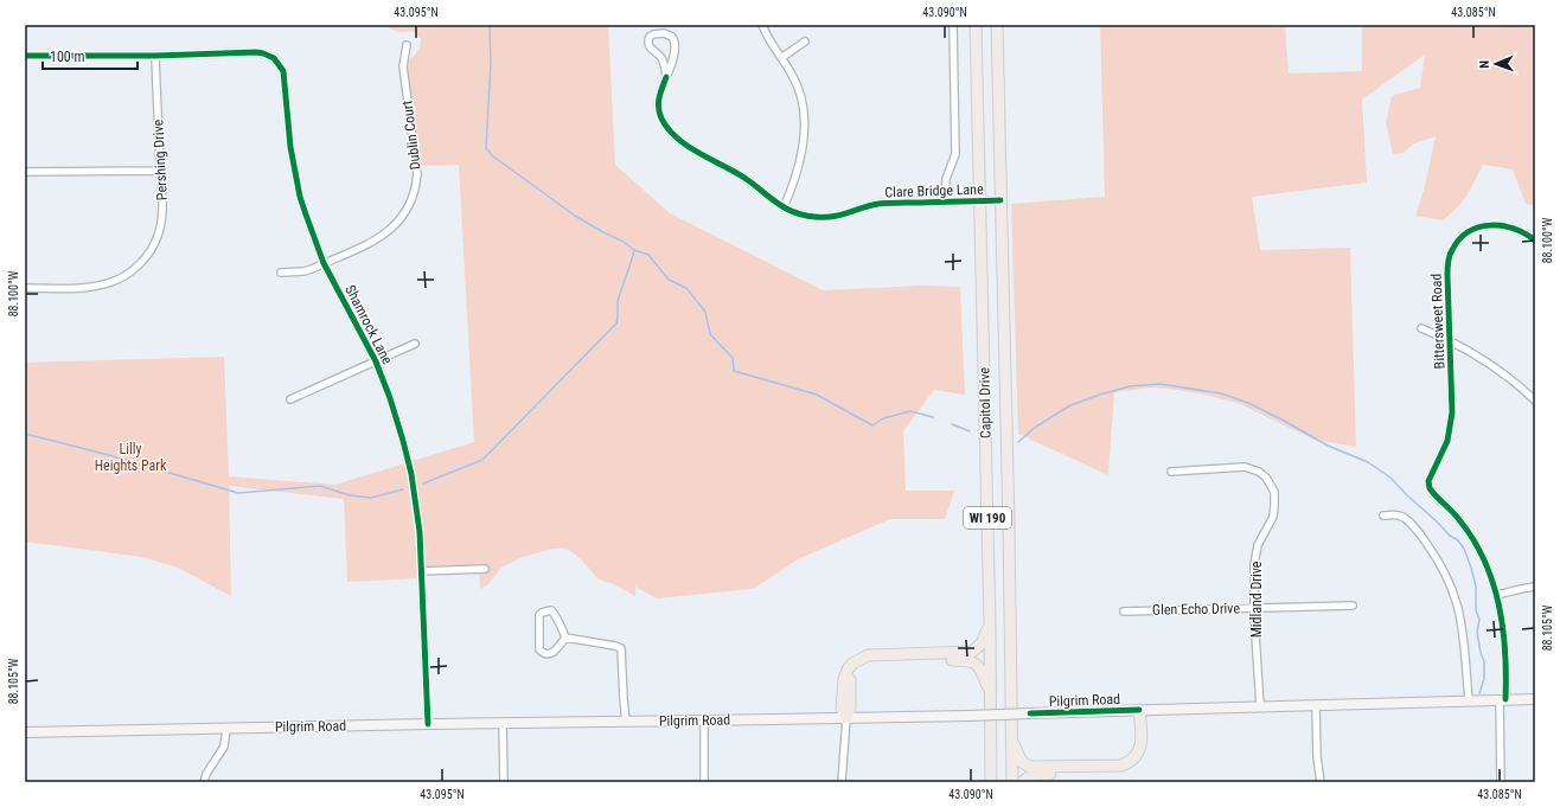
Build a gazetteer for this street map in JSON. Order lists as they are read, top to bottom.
{
  "streets": {
    "main road": ["Capitol Drive", "WI 190", "Pilgrim Road"],
    "street": [
      "Dublin Court",
      "Pershing Drive",
      "Clare Bridge Lane",
      "Bittersweet Road",
      "Shamrock Lane",
      "Midland Drive",
      "Glen Echo Drive"
    ]
  },
  "crossings": [
    ["Dublin Court", "Shamrock Lane"],
    ["Pershing Drive", "Shamrock Lane"],
    ["Clare Bridge Lane", "Capitol Drive"],
    ["Shamrock Lane", "Pilgrim Road"],
    ["Midland Drive", "Glen Echo Drive"],
    ["Midland Drive", "Pilgrim Road"]
  ],
  "parks": ["Lilly Heights Park"],
  "scale_bar": "100 m",
  "north": "left",
  "coordinates": [
    "43.095°N",
    "43.090°N",
    "43.085°N",
    "88.100°W",
    "88.105°W"
  ]
}
